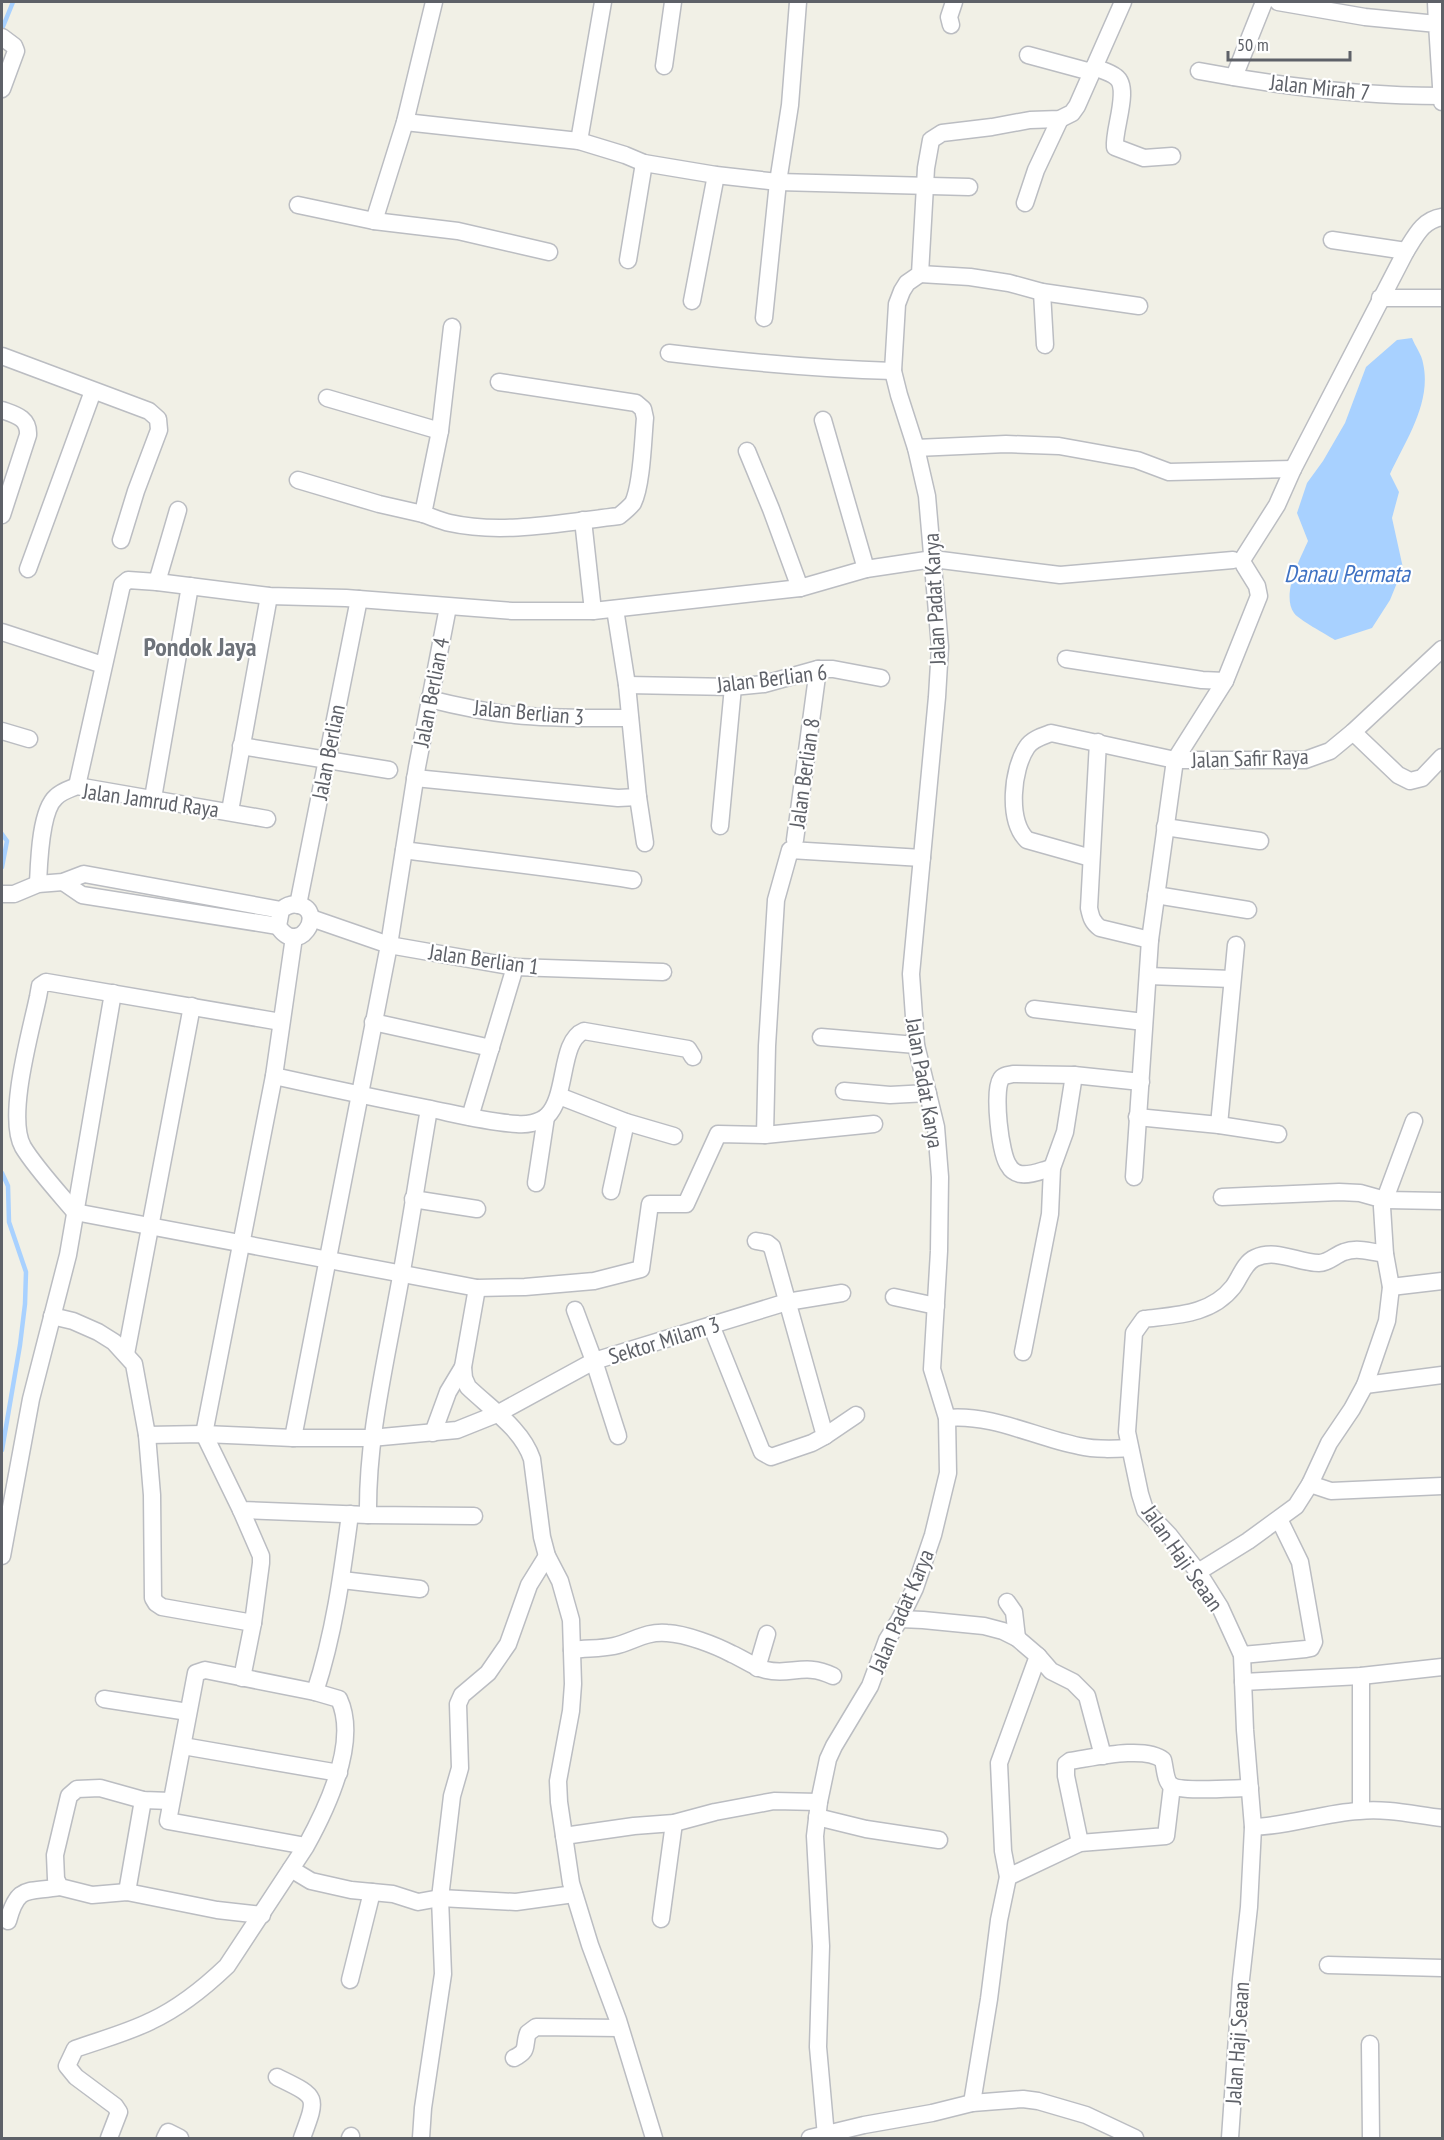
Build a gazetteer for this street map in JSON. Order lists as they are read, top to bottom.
{
  "streets": {
    "street": [
      "Jalan Mirah 7",
      "Jalan Padat Karya",
      "Jalan Berlian 6",
      "Jalan Berlian 4",
      "Jalan Berlian 3",
      "Jalan Berlian",
      "Jalan Safir Raya",
      "Jalan Berlian 8",
      "Jalan Jamrud Raya",
      "Jalan Berlian 1",
      "Sektor Milam 3",
      "Jalan Haji Seaan"
    ]
  },
  "crossings": [
    ["Jalan Berlian 6", "Jalan Berlian 8"],
    ["Jalan Berlian 4", "Jalan Berlian 3"],
    ["Jalan Berlian 4", "Jalan Berlian 1"],
    ["Jalan Berlian 4", "Sektor Milam 3"],
    ["Jalan Berlian", "Jalan Berlian 1"]
  ],
  "districts": ["Pondok Jaya"],
  "water": ["Danau Permata"],
  "scale_bar": "50 m"
}
